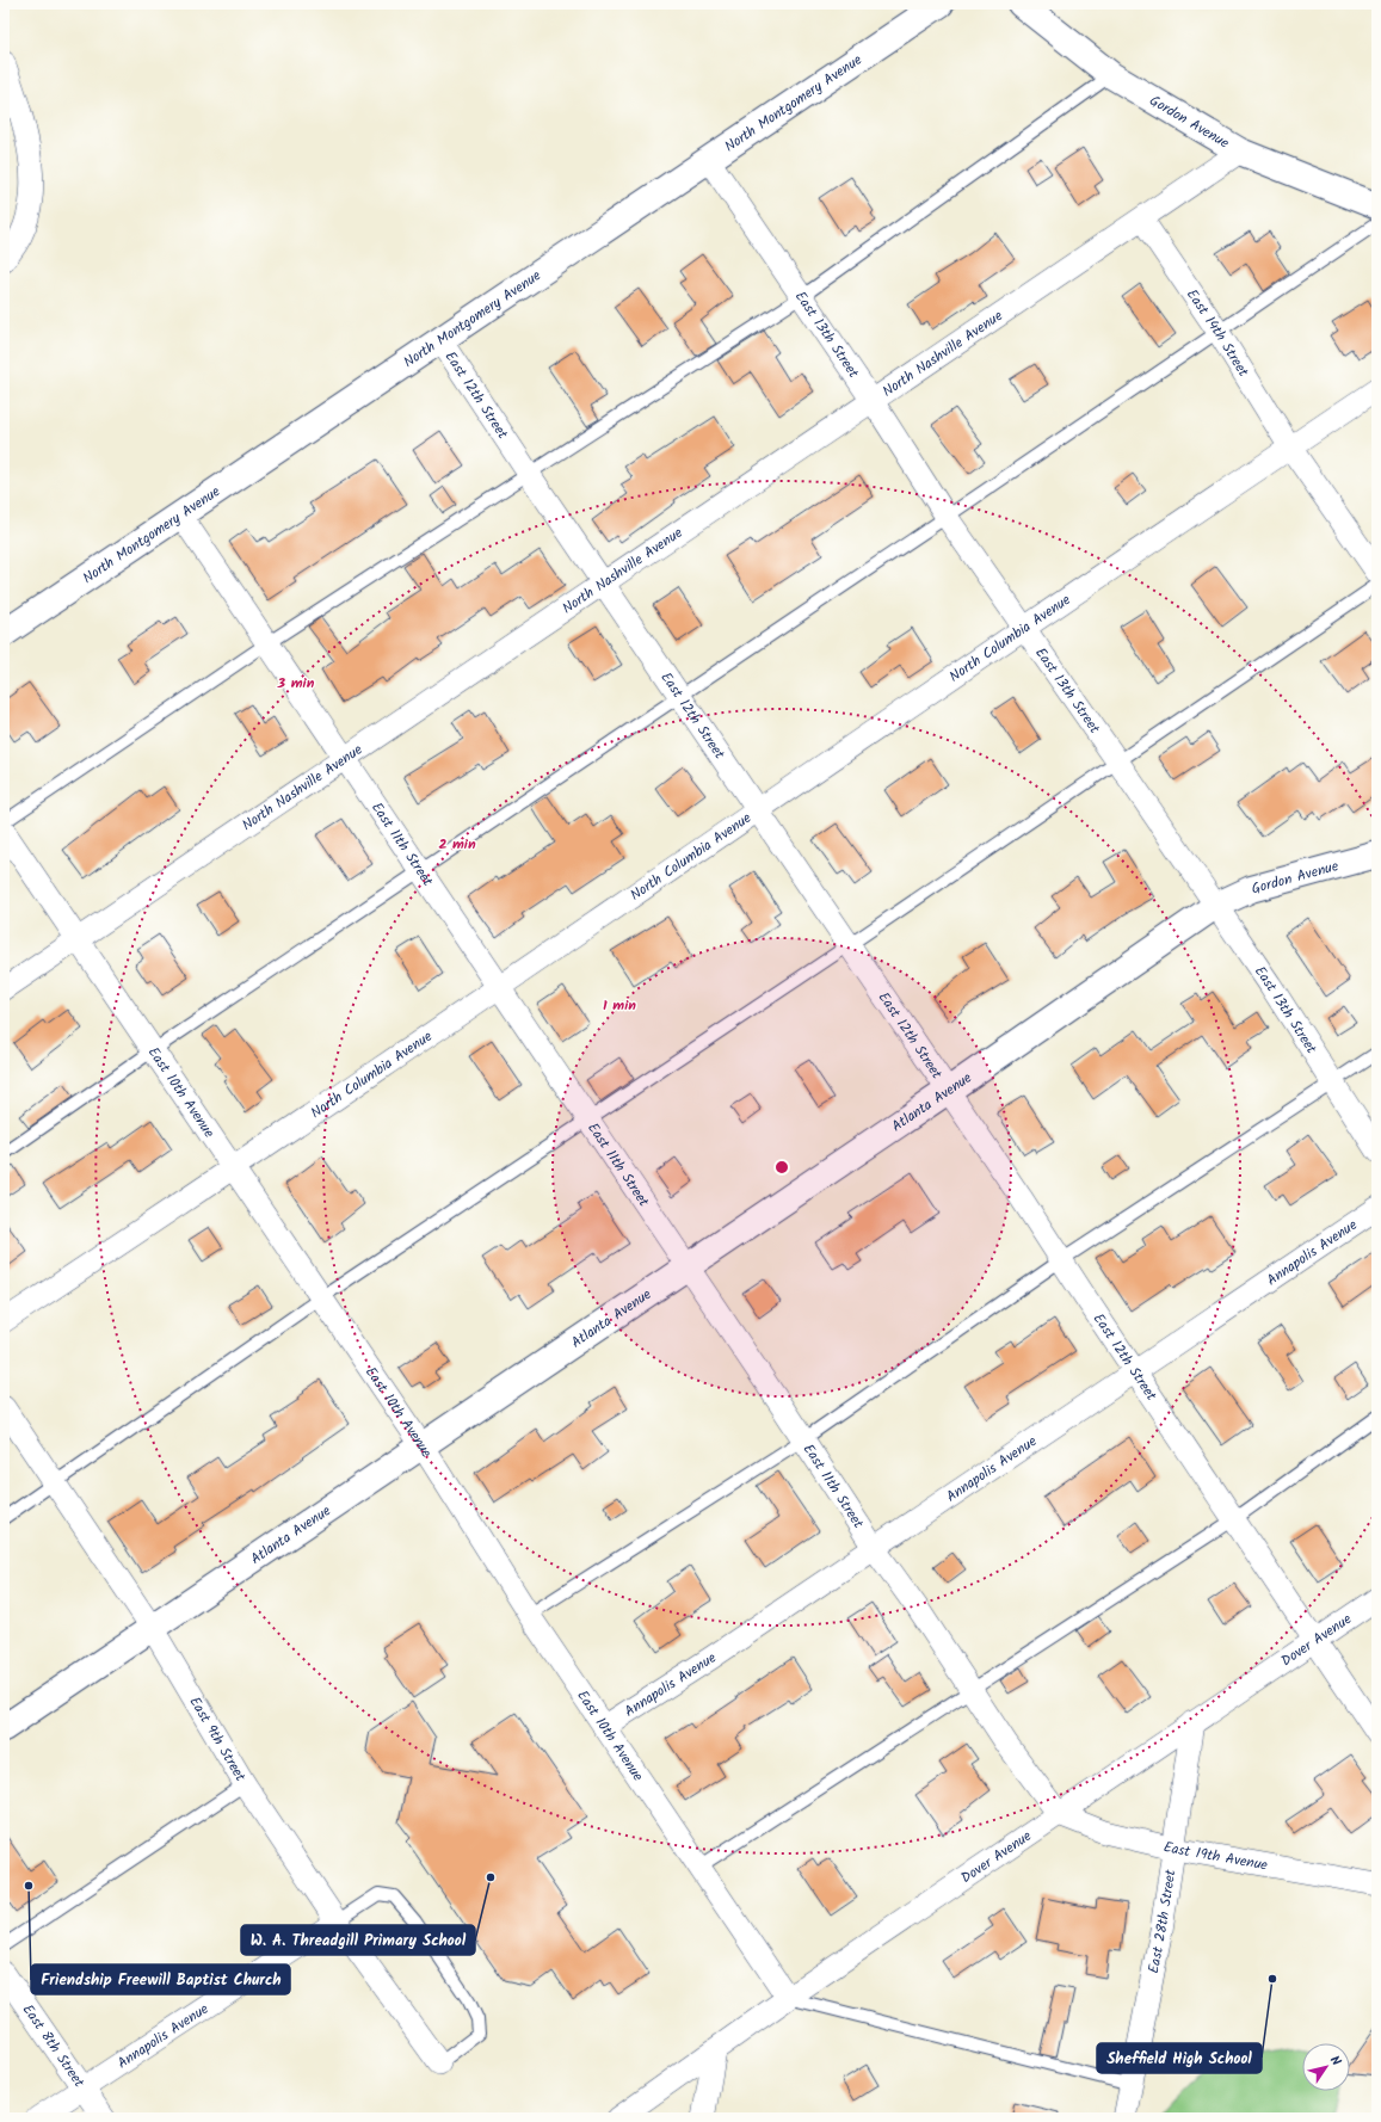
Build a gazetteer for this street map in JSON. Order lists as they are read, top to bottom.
{
  "streets": {
    "street": [
      "North Montgomery Avenue",
      "Gordon Avenue",
      "East 14th Street",
      "East 13th Street",
      "North Nashville Avenue",
      "East 12th Street",
      "North Columbia Avenue",
      "East 11th Street",
      "East 10th Avenue",
      "Atlanta Avenue",
      "Annapolis Avenue",
      "Dover Avenue",
      "East 9th Street",
      "East 19th Avenue",
      "East 28th Street",
      "East 8th Street"
    ]
  },
  "crossings": [
    ["North Montgomery Avenue", "East 13th Street"],
    ["North Montgomery Avenue", "East 12th Street"],
    ["North Montgomery Avenue", "East 11th Street"],
    ["Gordon Avenue", "East 13th Street"],
    ["Gordon Avenue", "North Nashville Avenue"],
    ["Gordon Avenue", "Atlanta Avenue"],
    ["East 14th Street", "North Nashville Avenue"],
    ["East 14th Street", "North Columbia Avenue"],
    ["East 13th Street", "North Nashville Avenue"],
    ["East 13th Street", "North Columbia Avenue"],
    ["East 13th Street", "Atlanta Avenue"],
    ["North Nashville Avenue", "East 12th Street"],
    ["North Nashville Avenue", "East 11th Street"],
    ["North Nashville Avenue", "East 10th Avenue"],
    ["East 12th Street", "North Columbia Avenue"],
    ["East 12th Street", "Atlanta Avenue"],
    ["East 12th Street", "Annapolis Avenue"],
    ["East 12th Street", "Dover Avenue"],
    ["North Columbia Avenue", "East 11th Street"],
    ["North Columbia Avenue", "East 10th Avenue"],
    ["East 11th Street", "Atlanta Avenue"],
    ["East 11th Street", "Annapolis Avenue"],
    ["East 11th Street", "Dover Avenue"],
    ["East 11th Street", "East 19th Avenue"],
    ["East 10th Avenue", "Atlanta Avenue"],
    ["East 10th Avenue", "Annapolis Avenue"],
    ["East 10th Avenue", "Dover Avenue"],
    ["Atlanta Avenue", "East 9th Street"],
    ["Annapolis Avenue", "East 9th Street"],
    ["Annapolis Avenue", "East 8th Street"],
    ["Dover Avenue", "East 19th Avenue"],
    ["Dover Avenue", "East 28th Street"],
    ["East 19th Avenue", "East 28th Street"]
  ],
  "places": ["W. A. Threadgill Primary School", "Friendship Freewill Baptist Church", "Sheffield High School"],
  "north": "top right",
  "rings": ["3 min", "2 min", "1 min"]
}
